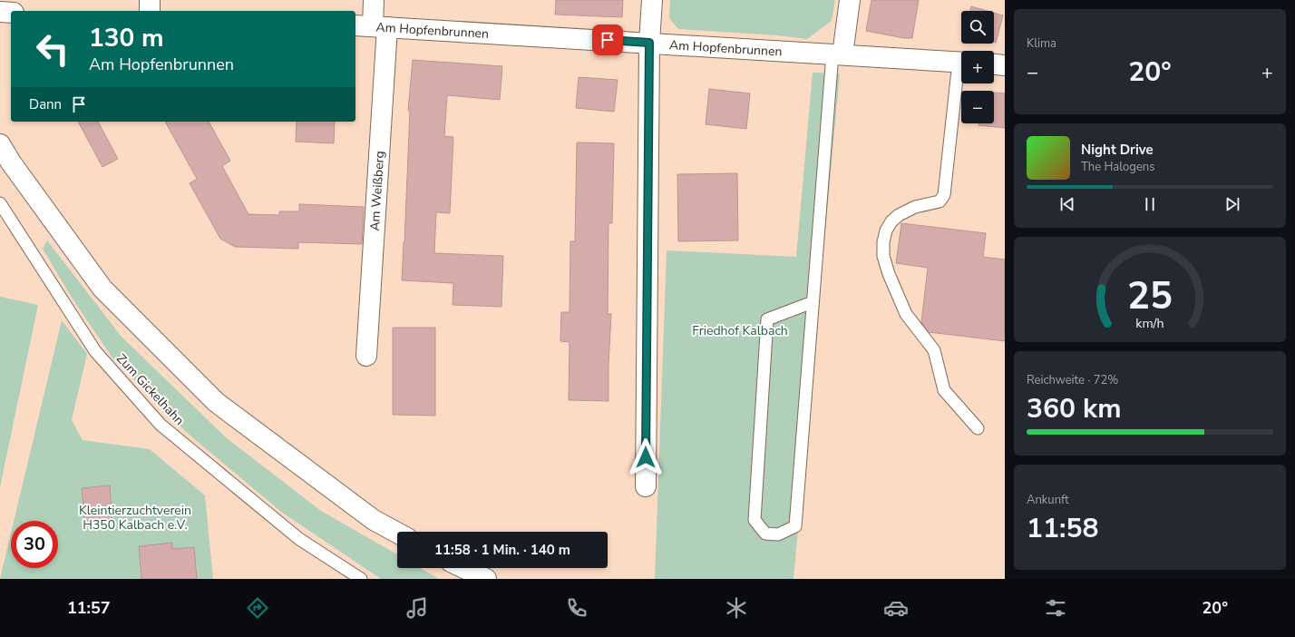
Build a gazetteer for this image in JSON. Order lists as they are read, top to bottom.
{
  "streets": {
    "street": ["Am Hopfenbrunnen", "Am Weißberg"],
    "lane": ["Zum Gickelhahn"]
  },
  "crossings": [
    ["Am Hopfenbrunnen", "Am Weißberg"]
  ],
  "parks": ["Friedhof Kalbach", "Kleintierzuchtverein H350 Kalbach e.V."],
  "page": {
    "tile": [
      "Klima",
      ["Reichweite · 72%", "360 km"],
      ["Ankunft", "11:58"]
    ],
    "map_buttons": ["+", "−"],
    "turn": ["130 m", "Am Hopfenbrunnen"],
    "heat": ["−", "20°", "+"],
    "then": "Dann",
    "song": ["Night Drive", "The Halogens"],
    "limit": "30",
    "trip": "11:58 · 1 Min. · 140 m",
    "tabs": ["11:57", "20°"],
    "gauge": ["25", "km/h"]
  }
}
